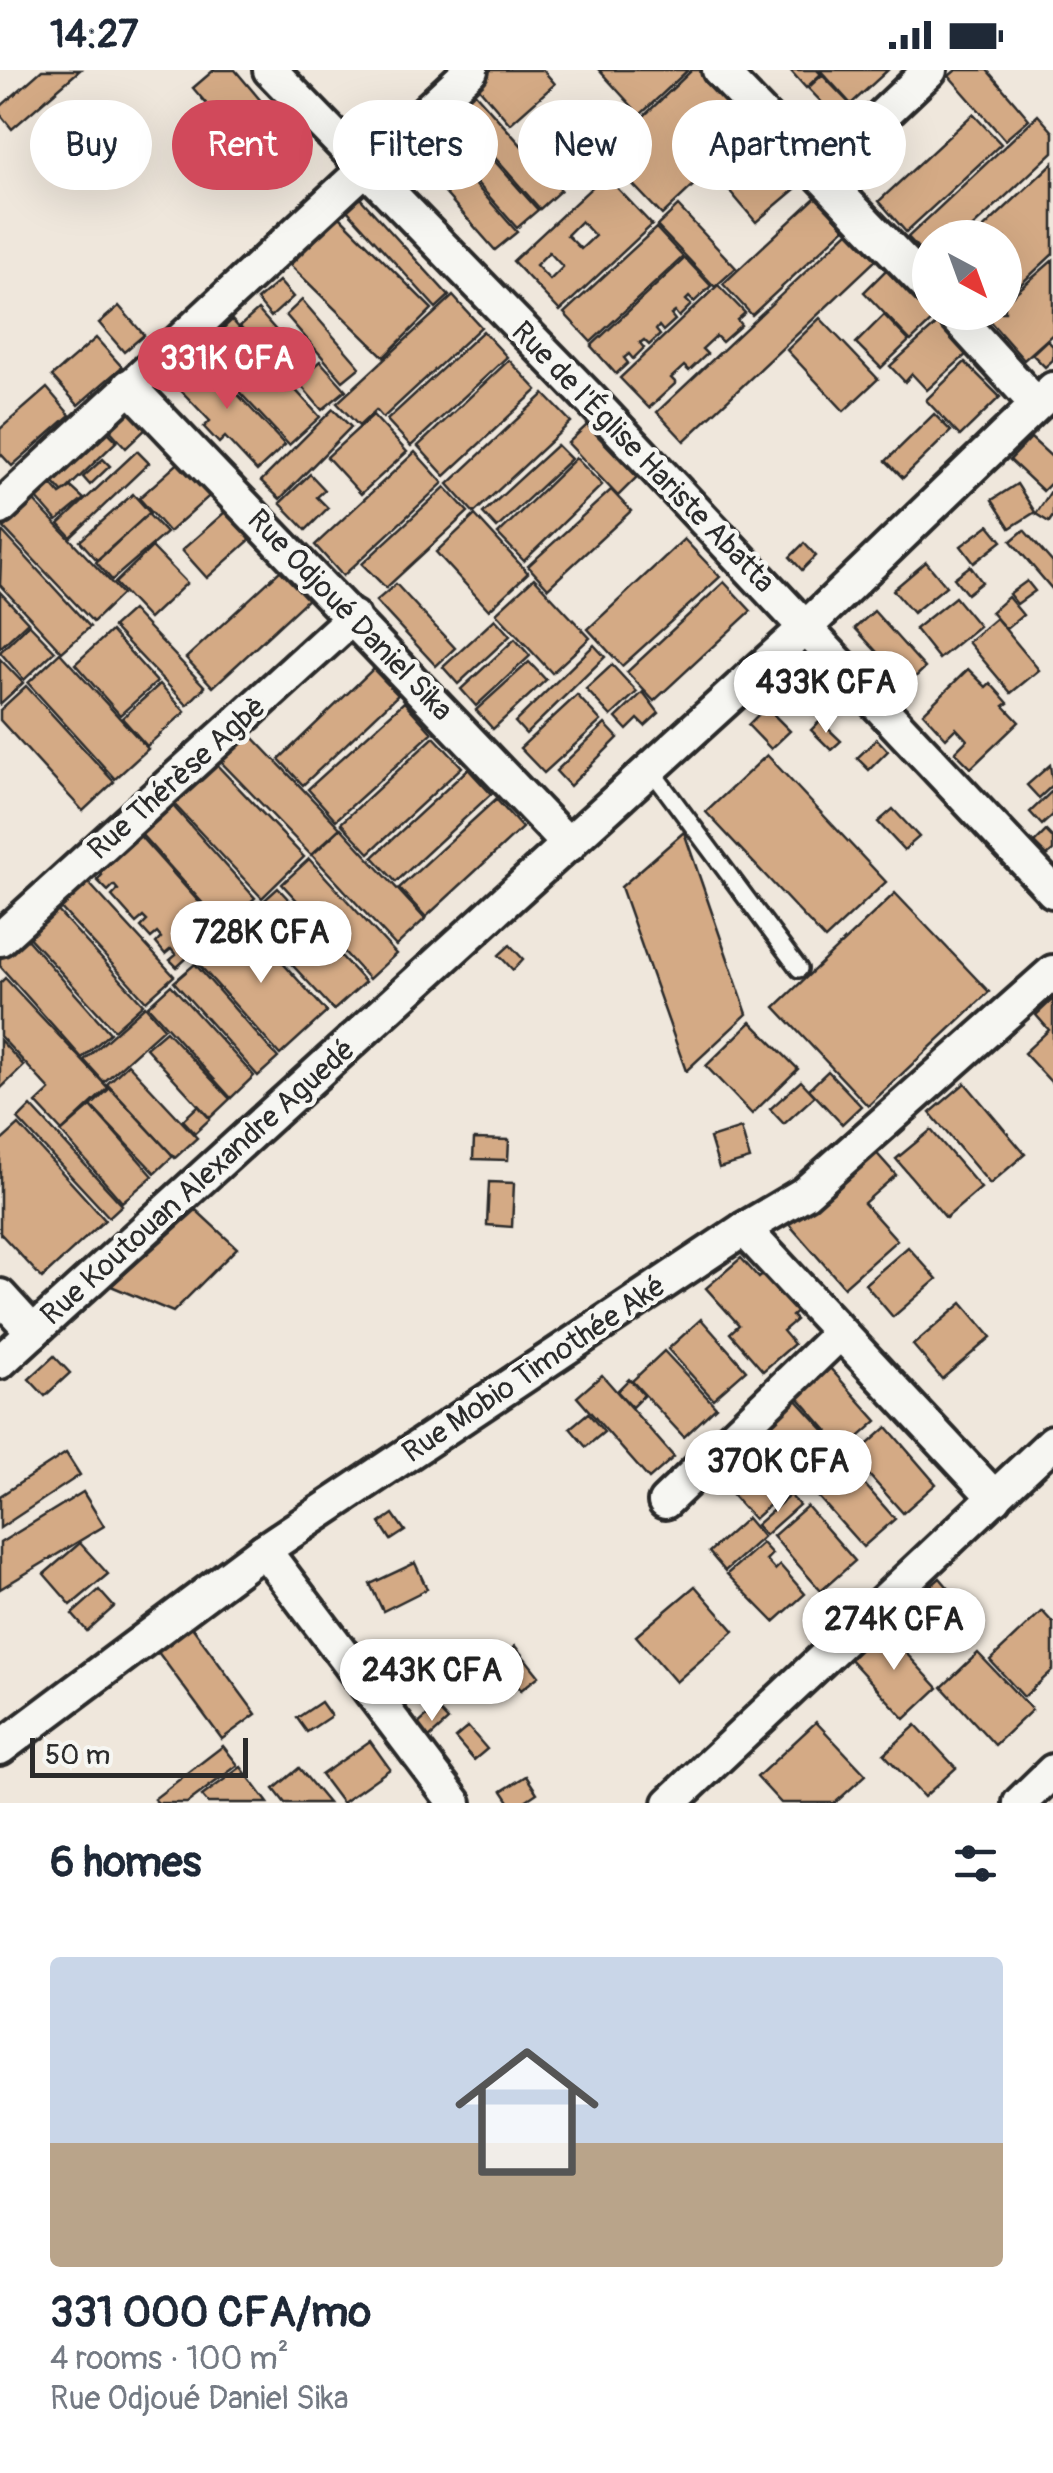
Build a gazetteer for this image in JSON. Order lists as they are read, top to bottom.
{
  "streets": {
    "street": [
      "Rue de l'Église Hariste Abatta",
      "Rue Odjoué Daniel Sika",
      "Rue Thérèse Agbè",
      "Rue Koutouan Alexandre Aguedé",
      "Rue Mobio Timothée Aké"
    ]
  },
  "crossings": [
    ["Rue de l'Église Hariste Abatta", "Rue Koutouan Alexandre Aguedé"],
    ["Rue Odjoué Daniel Sika", "Rue Thérèse Agbè"],
    ["Rue Odjoué Daniel Sika", "Rue Koutouan Alexandre Aguedé"]
  ],
  "scale_bar": "50 m",
  "north": "bottom right",
  "page": {
    "status": "14:27",
    "chip": [
      "Buy",
      "Rent",
      "Filters",
      "New",
      "Apartment"
    ],
    "price": [
      "331K CFA",
      "433K CFA",
      "728K CFA",
      "370K CFA",
      "274K CFA",
      "243K CFA"
    ],
    "scale": "50 m",
    "heading": "6 homes",
    "list": [
      {
        "name": "331 000 CFA/mo",
        "note": "4 rooms · 100 m² · Rue Odjoué Daniel Sika"
      }
    ]
  }
}
